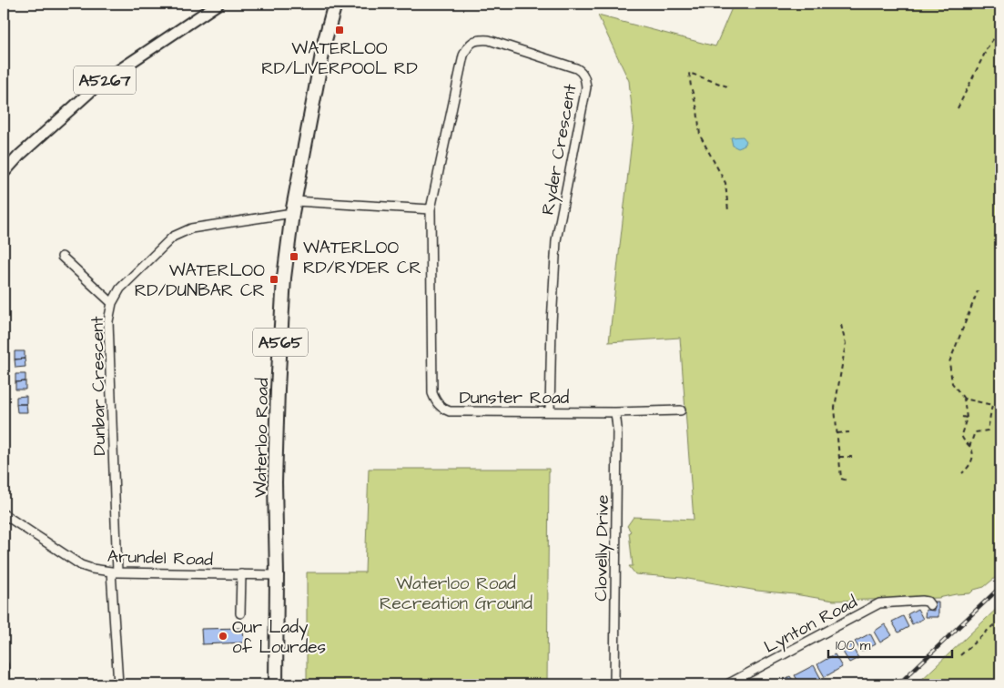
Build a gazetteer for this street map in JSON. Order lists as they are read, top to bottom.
{
  "streets": {
    "highway": ["A565", "Waterloo Road"],
    "main road": ["A5267"],
    "street": [
      "Ryder Crescent",
      "Dunbar Crescent",
      "Dunster Road",
      "Clovelly Drive",
      "Arundel Road",
      "Lynton Road"
    ]
  },
  "crossings": [
    ["Ryder Crescent", "Dunster Road"],
    ["Dunbar Crescent", "Waterloo Road"],
    ["Dunbar Crescent", "Arundel Road"],
    ["Dunster Road", "Clovelly Drive"],
    ["Waterloo Road", "Arundel Road"]
  ],
  "parks": ["Waterloo Road Recreation Ground"],
  "places": {
    "transit": ["WATERLOO RD/LIVERPOOL RD", "WATERLOO RD/RYDER CR", "WATERLOO RD/DUNBAR CR"],
    "other": ["Our Lady of Lourdes"]
  },
  "scale_bar": "100 m"
}
